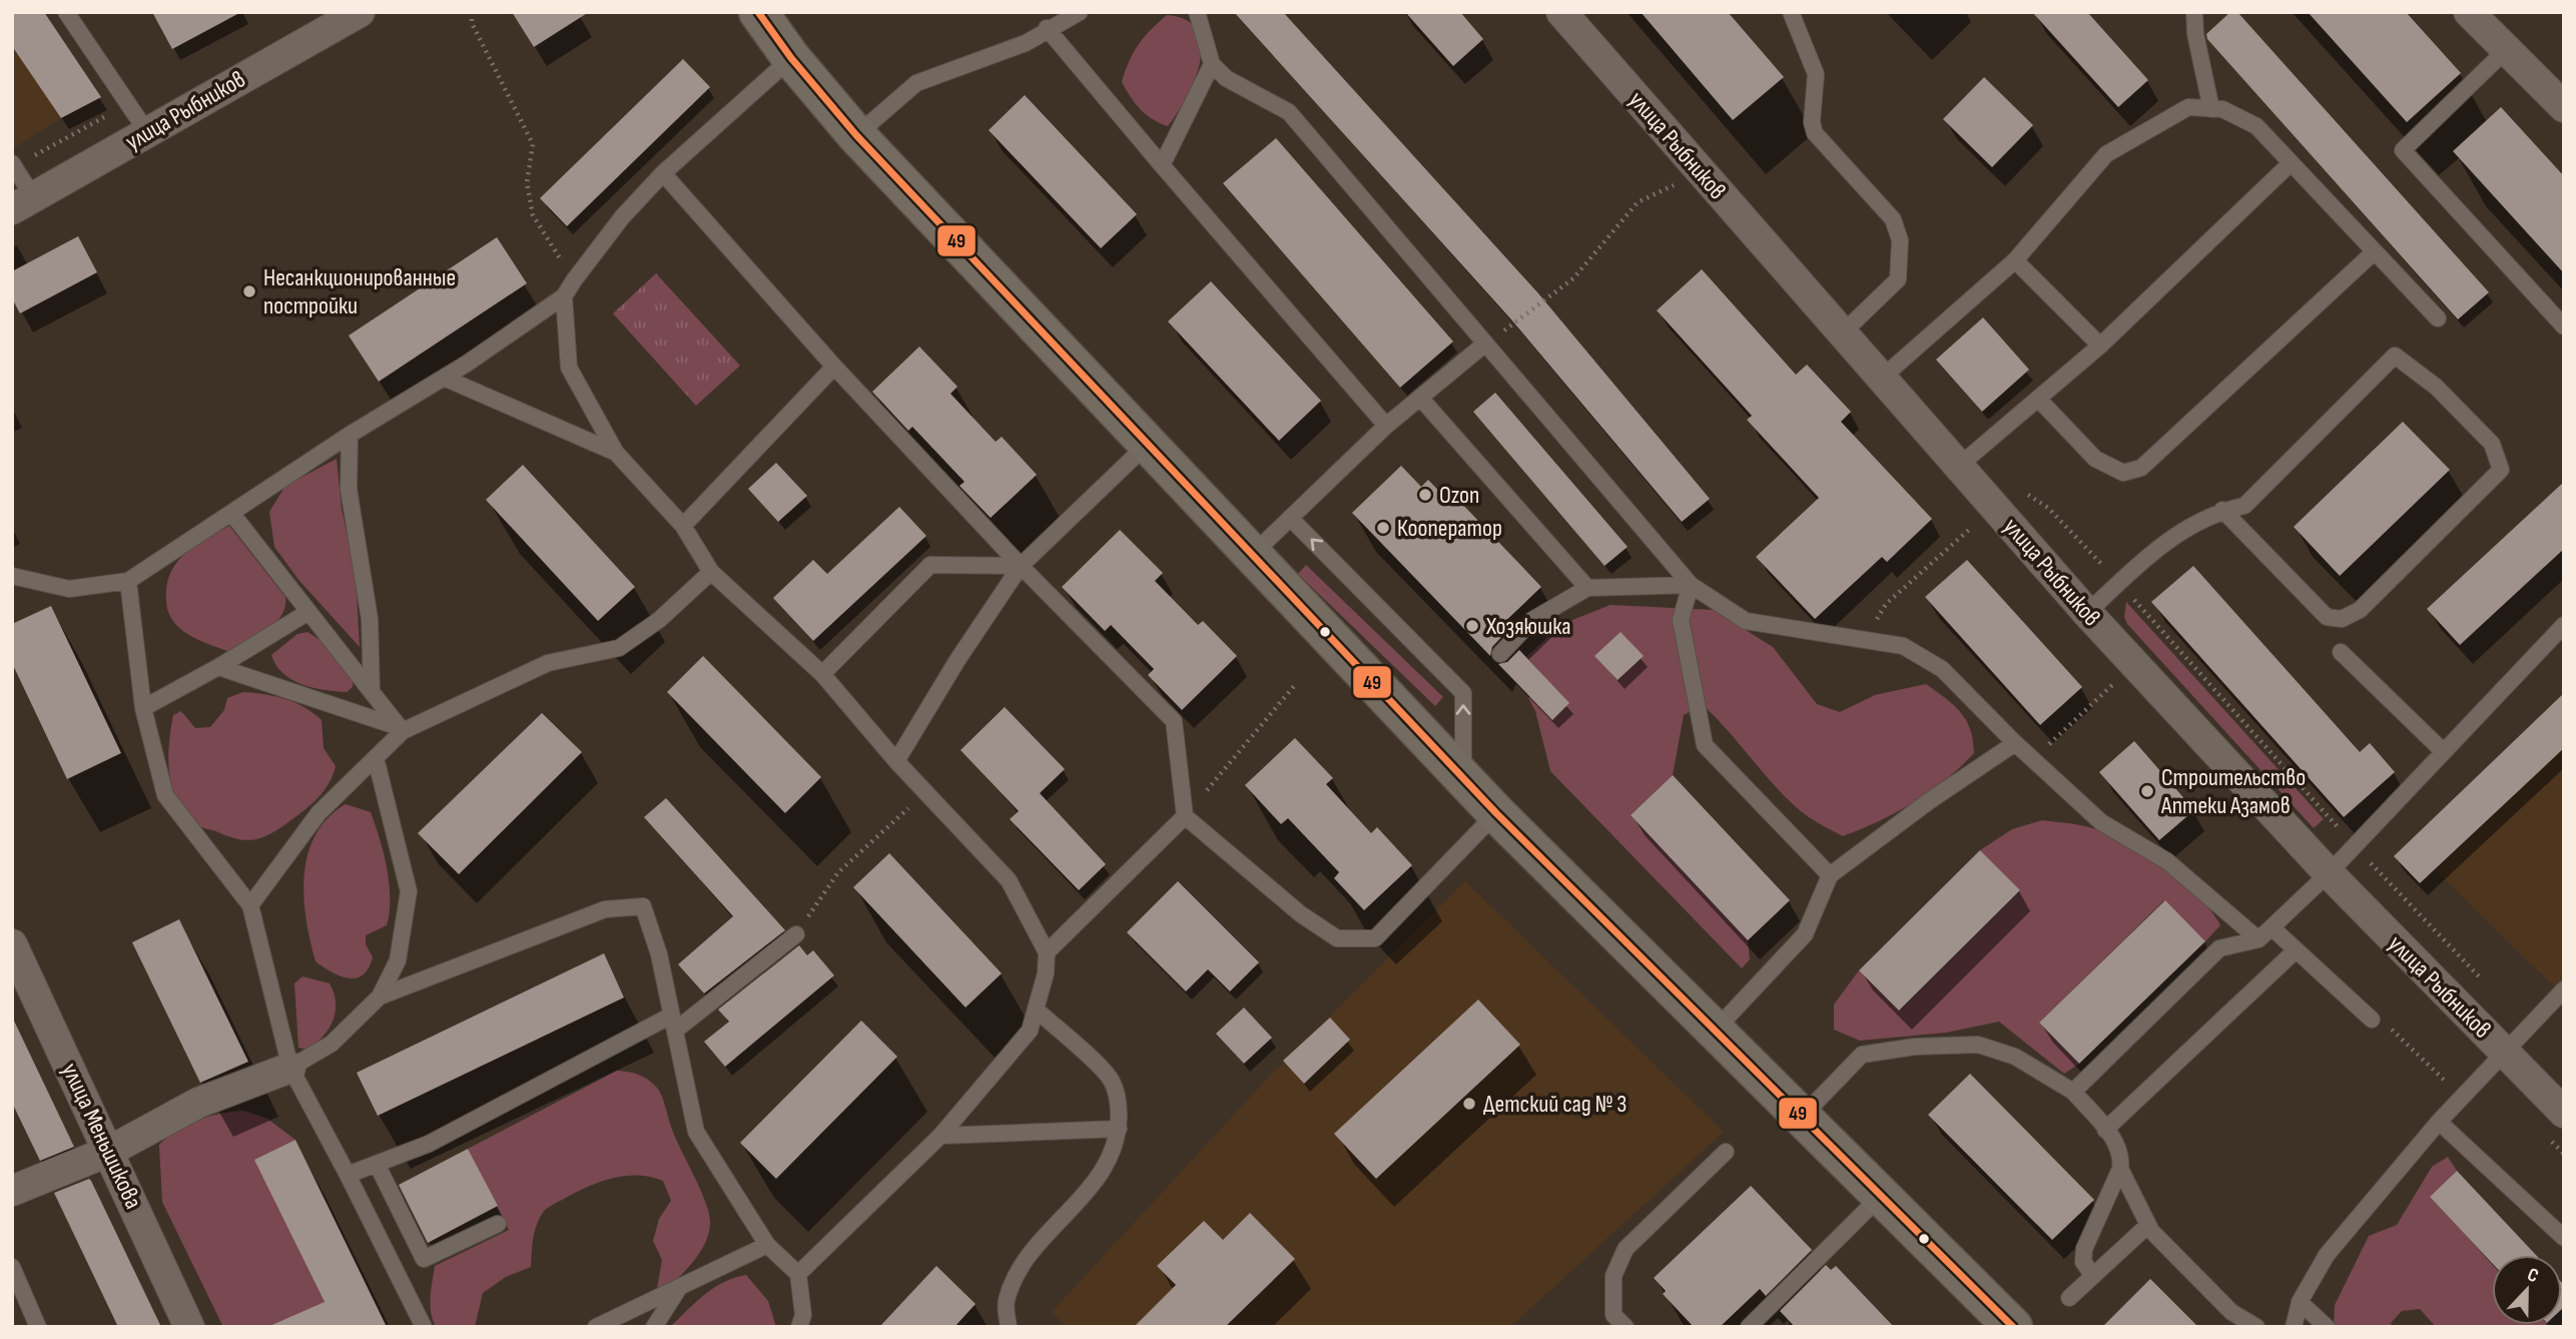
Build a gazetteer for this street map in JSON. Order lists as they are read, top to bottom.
{
  "streets": {
    "street": ["улица Рыбников", "улица Меньшикова"]
  },
  "places": [
    "Несанкционированные постройки",
    "Ozon",
    "Кооператор",
    "Хозяюшка",
    "Строительство Аптеки Азамов",
    "Детский сад № 3"
  ],
  "lines": ["transit line 49"],
  "north": "top"
}
